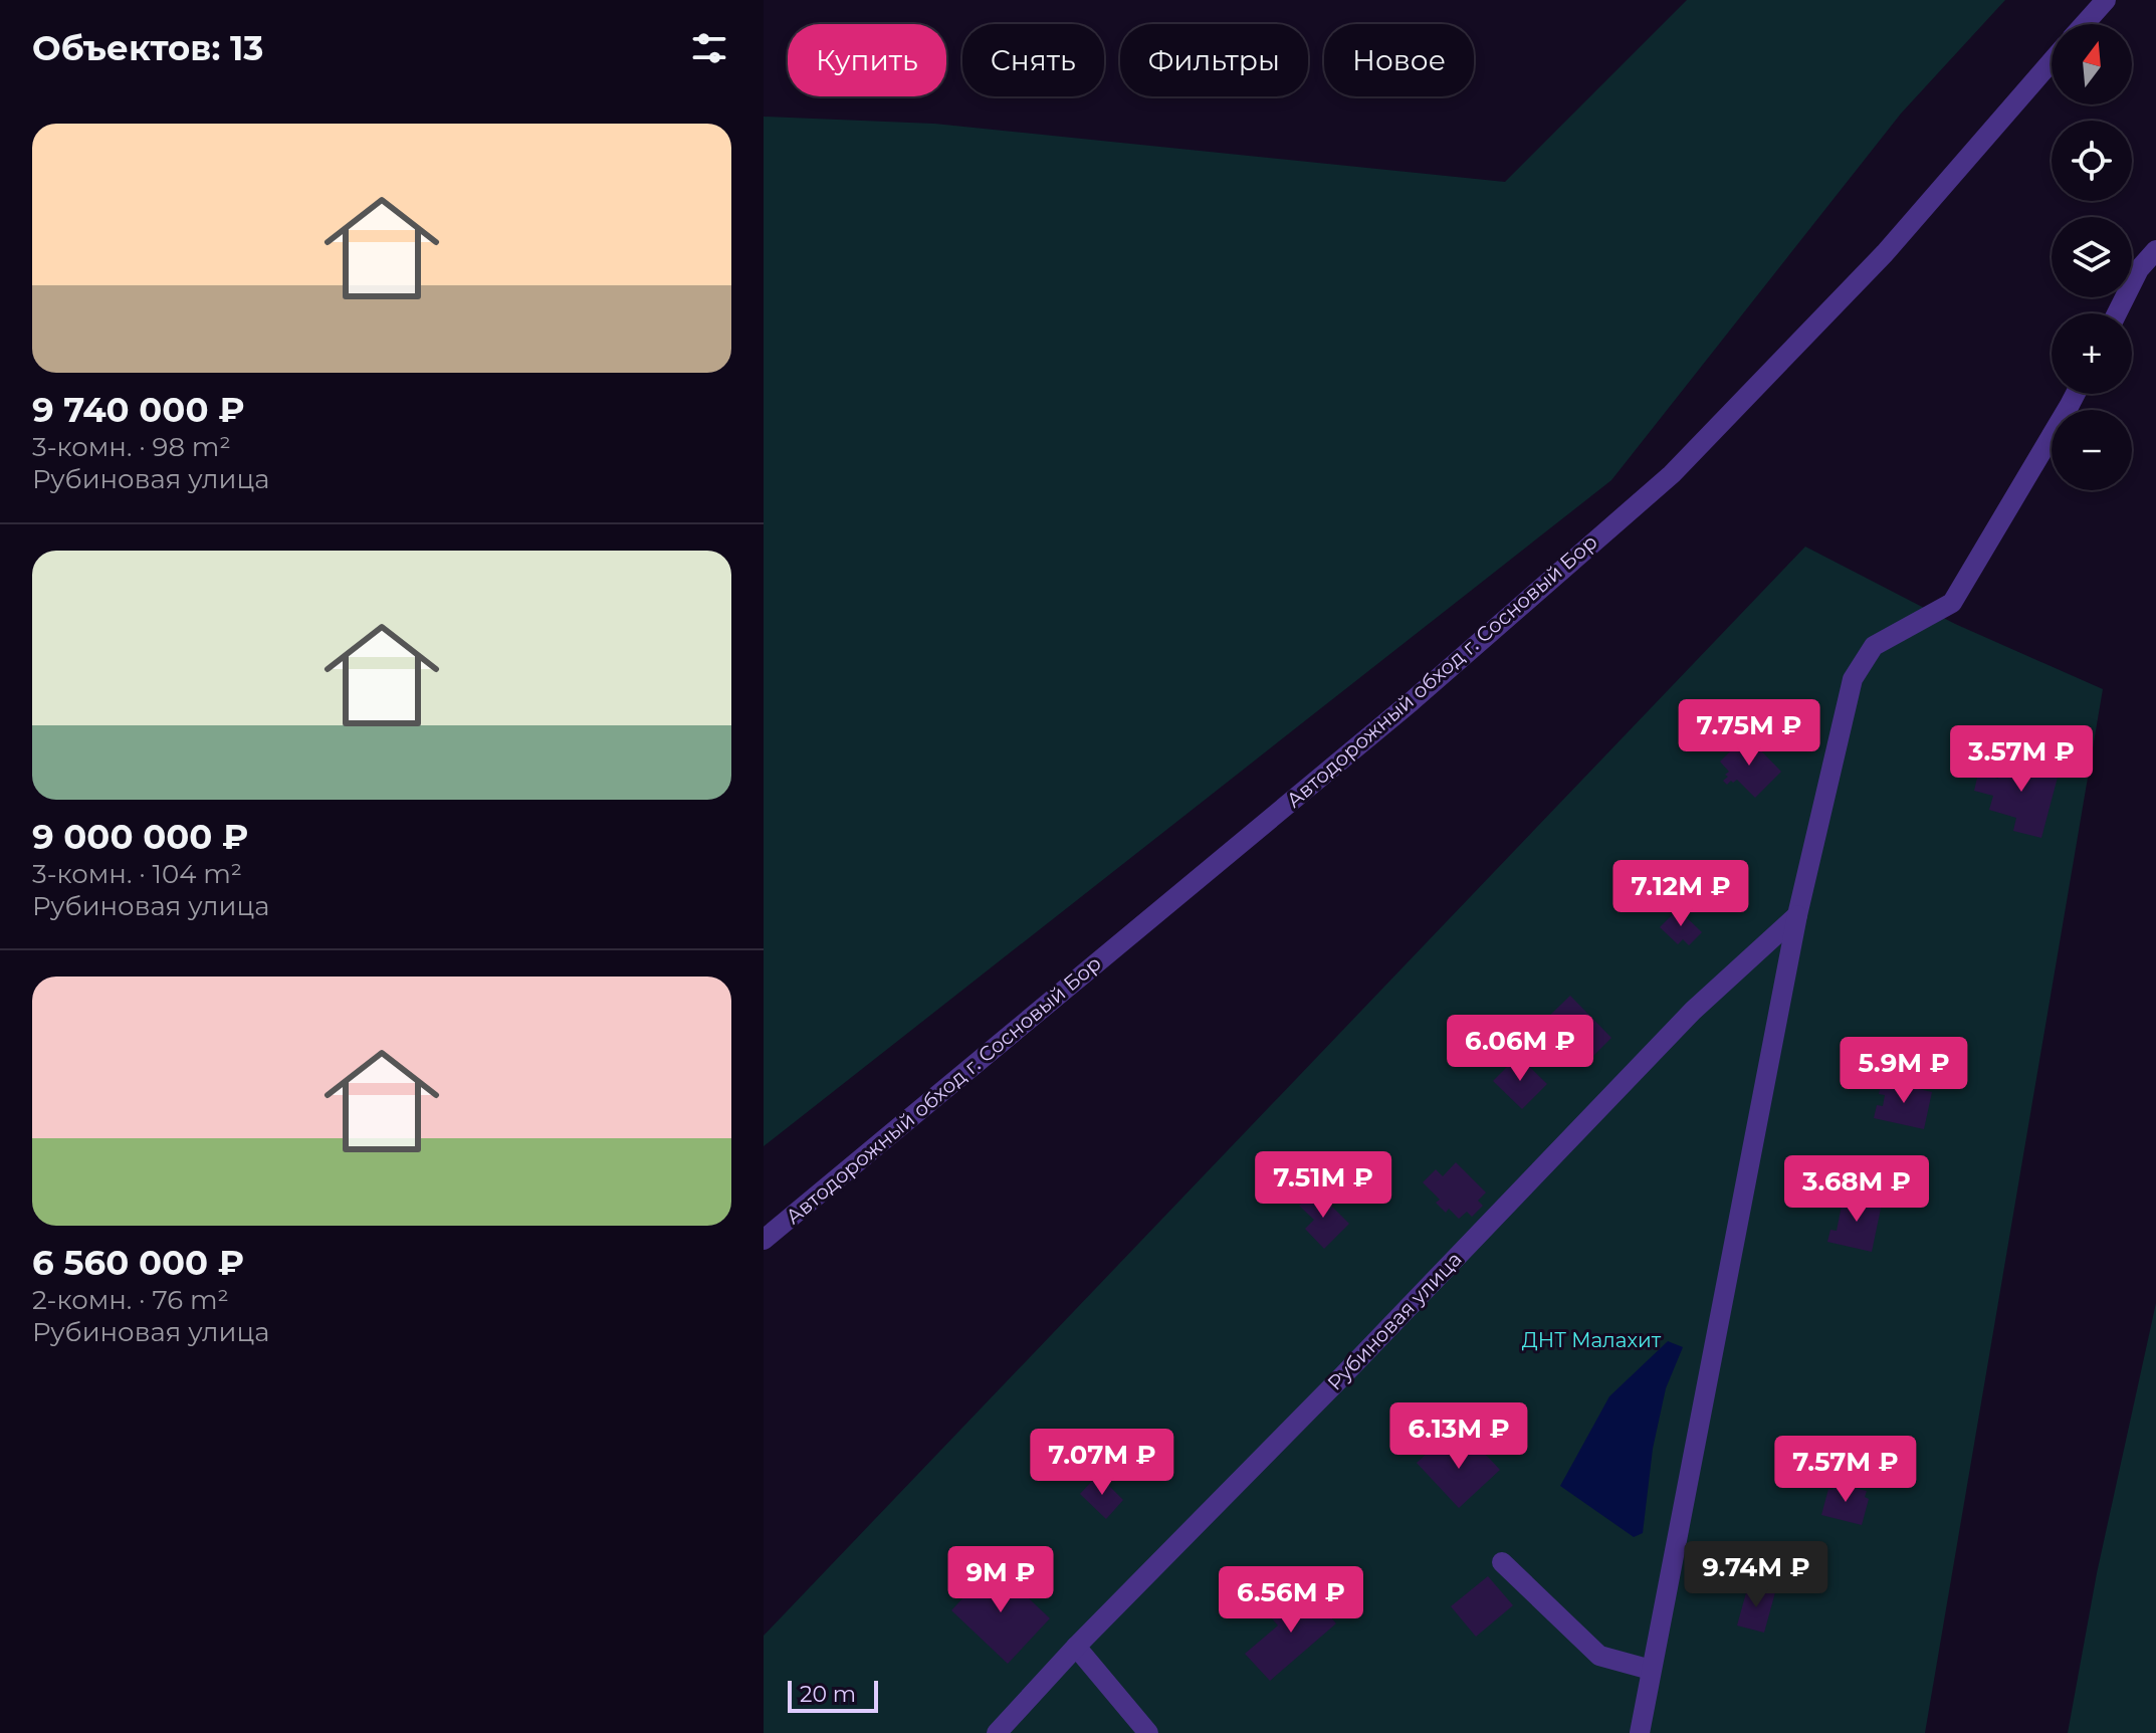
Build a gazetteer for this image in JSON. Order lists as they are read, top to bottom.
{
  "streets": {
    "street": ["Автодорожный обход г. Сосновый Бор", "Рубиновая улица"]
  },
  "parks": ["ДНТ Малахит"],
  "scale_bar": "20 m",
  "north": "top",
  "page": {
    "heading": "Объектов: 13",
    "map_buttons": ["+", "−"],
    "chip": [
      "Купить",
      "Снять",
      "Фильтры",
      "Новое"
    ],
    "list": [
      {
        "name": "9 740 000 ₽",
        "note": "3-комн. · 98 m² · Рубиновая улица"
      },
      {
        "name": "9 000 000 ₽",
        "note": "3-комн. · 104 m² · Рубиновая улица"
      },
      {
        "name": "6 560 000 ₽",
        "note": "2-комн. · 76 m² · Рубиновая улица"
      }
    ],
    "price": [
      "7.75M ₽",
      "3.57M ₽",
      "7.12M ₽",
      "6.06M ₽",
      "5.9M ₽",
      "7.51M ₽",
      "3.68M ₽",
      "6.13M ₽",
      "7.07M ₽",
      "7.57M ₽",
      "9.74M ₽",
      "9M ₽",
      "6.56M ₽"
    ],
    "scale": "20 m"
  }
}
